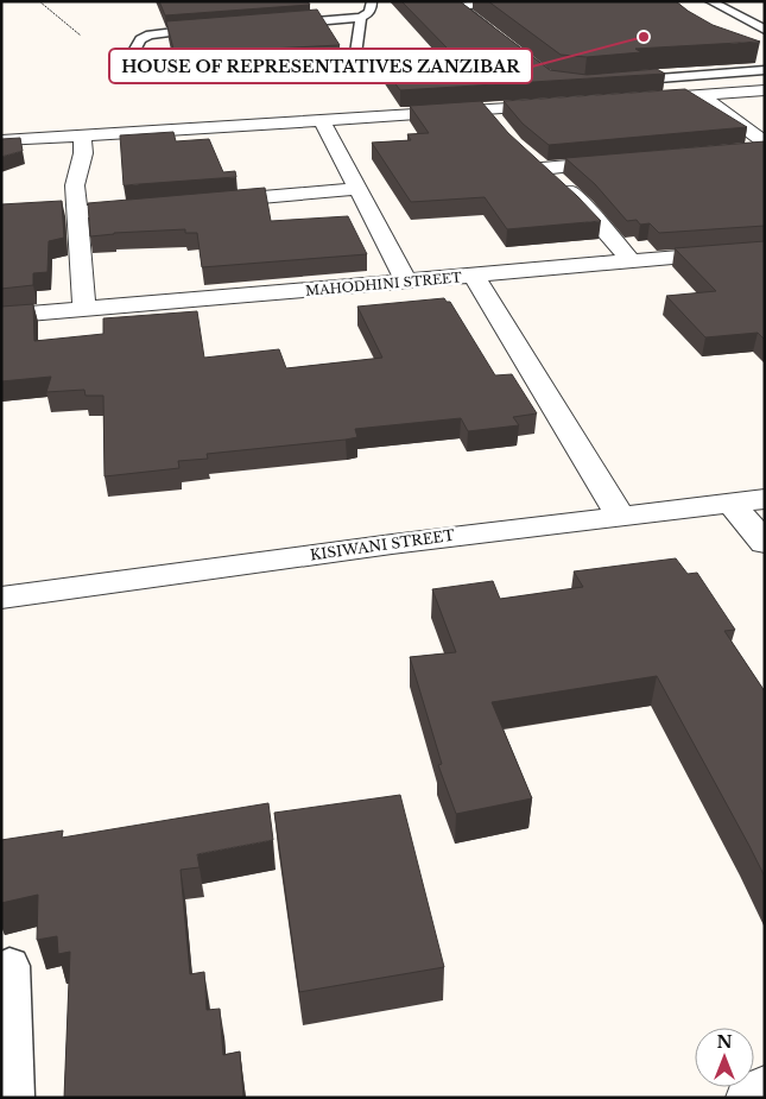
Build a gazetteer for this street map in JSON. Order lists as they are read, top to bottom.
{
  "streets": {
    "street": ["MAHODHINI STREET", "KISIWANI STREET"]
  },
  "places": ["HOUSE OF REPRESENTATIVES ZANZIBAR"],
  "north": "top"
}
